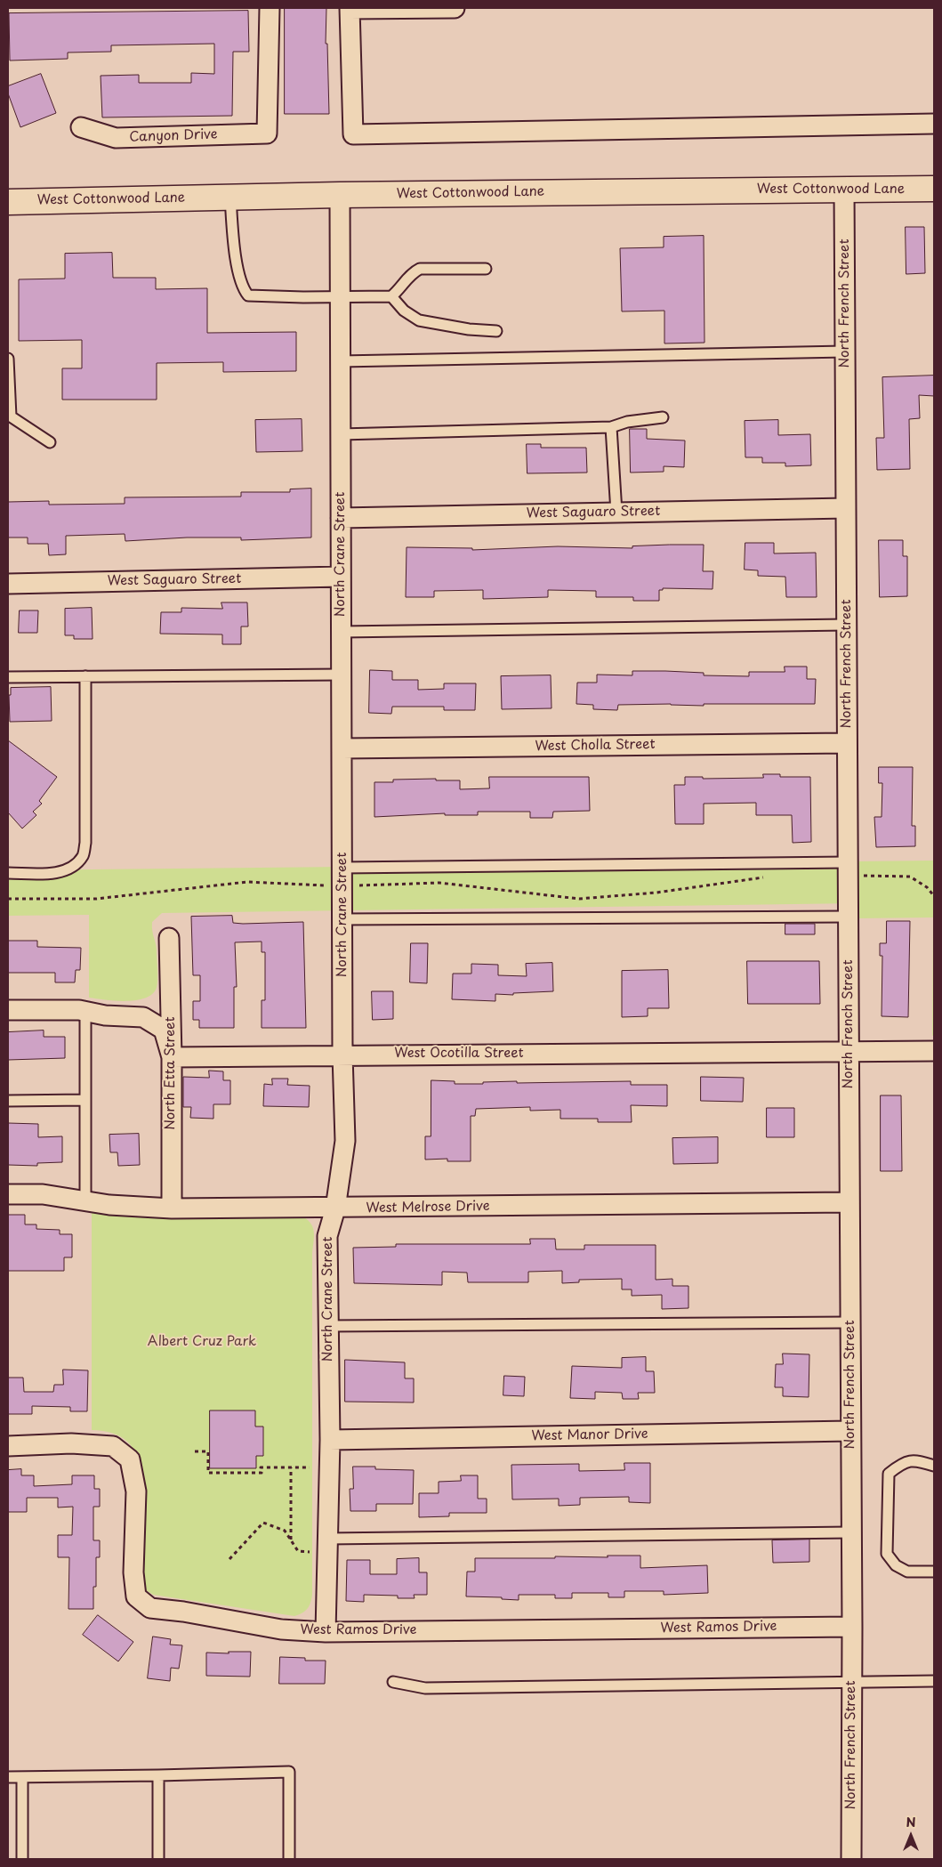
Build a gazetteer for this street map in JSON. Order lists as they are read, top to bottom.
{
  "streets": {
    "main road": ["West Cottonwood Lane"],
    "street": [
      "Canyon Drive",
      "North French Street",
      "West Saguaro Street",
      "North Crane Street",
      "West Cholla Street",
      "West Ocotilla Street",
      "North Etta Street",
      "West Melrose Drive",
      "West Manor Drive",
      "West Ramos Drive"
    ]
  },
  "crossings": [
    ["West Cottonwood Lane", "North French Street"],
    ["West Cottonwood Lane", "North Crane Street"],
    ["North French Street", "West Saguaro Street"],
    ["North French Street", "West Cholla Street"],
    ["North French Street", "West Ocotilla Street"],
    ["North French Street", "West Melrose Drive"],
    ["North French Street", "West Manor Drive"],
    ["North French Street", "West Ramos Drive"],
    ["West Saguaro Street", "North Crane Street"],
    ["North Crane Street", "West Cholla Street"],
    ["North Crane Street", "West Ocotilla Street"],
    ["North Crane Street", "West Melrose Drive"],
    ["North Crane Street", "West Manor Drive"],
    ["North Crane Street", "West Ramos Drive"],
    ["West Ocotilla Street", "North Etta Street"],
    ["North Etta Street", "West Melrose Drive"]
  ],
  "parks": ["Albert Cruz Park"],
  "north": "top"
}
